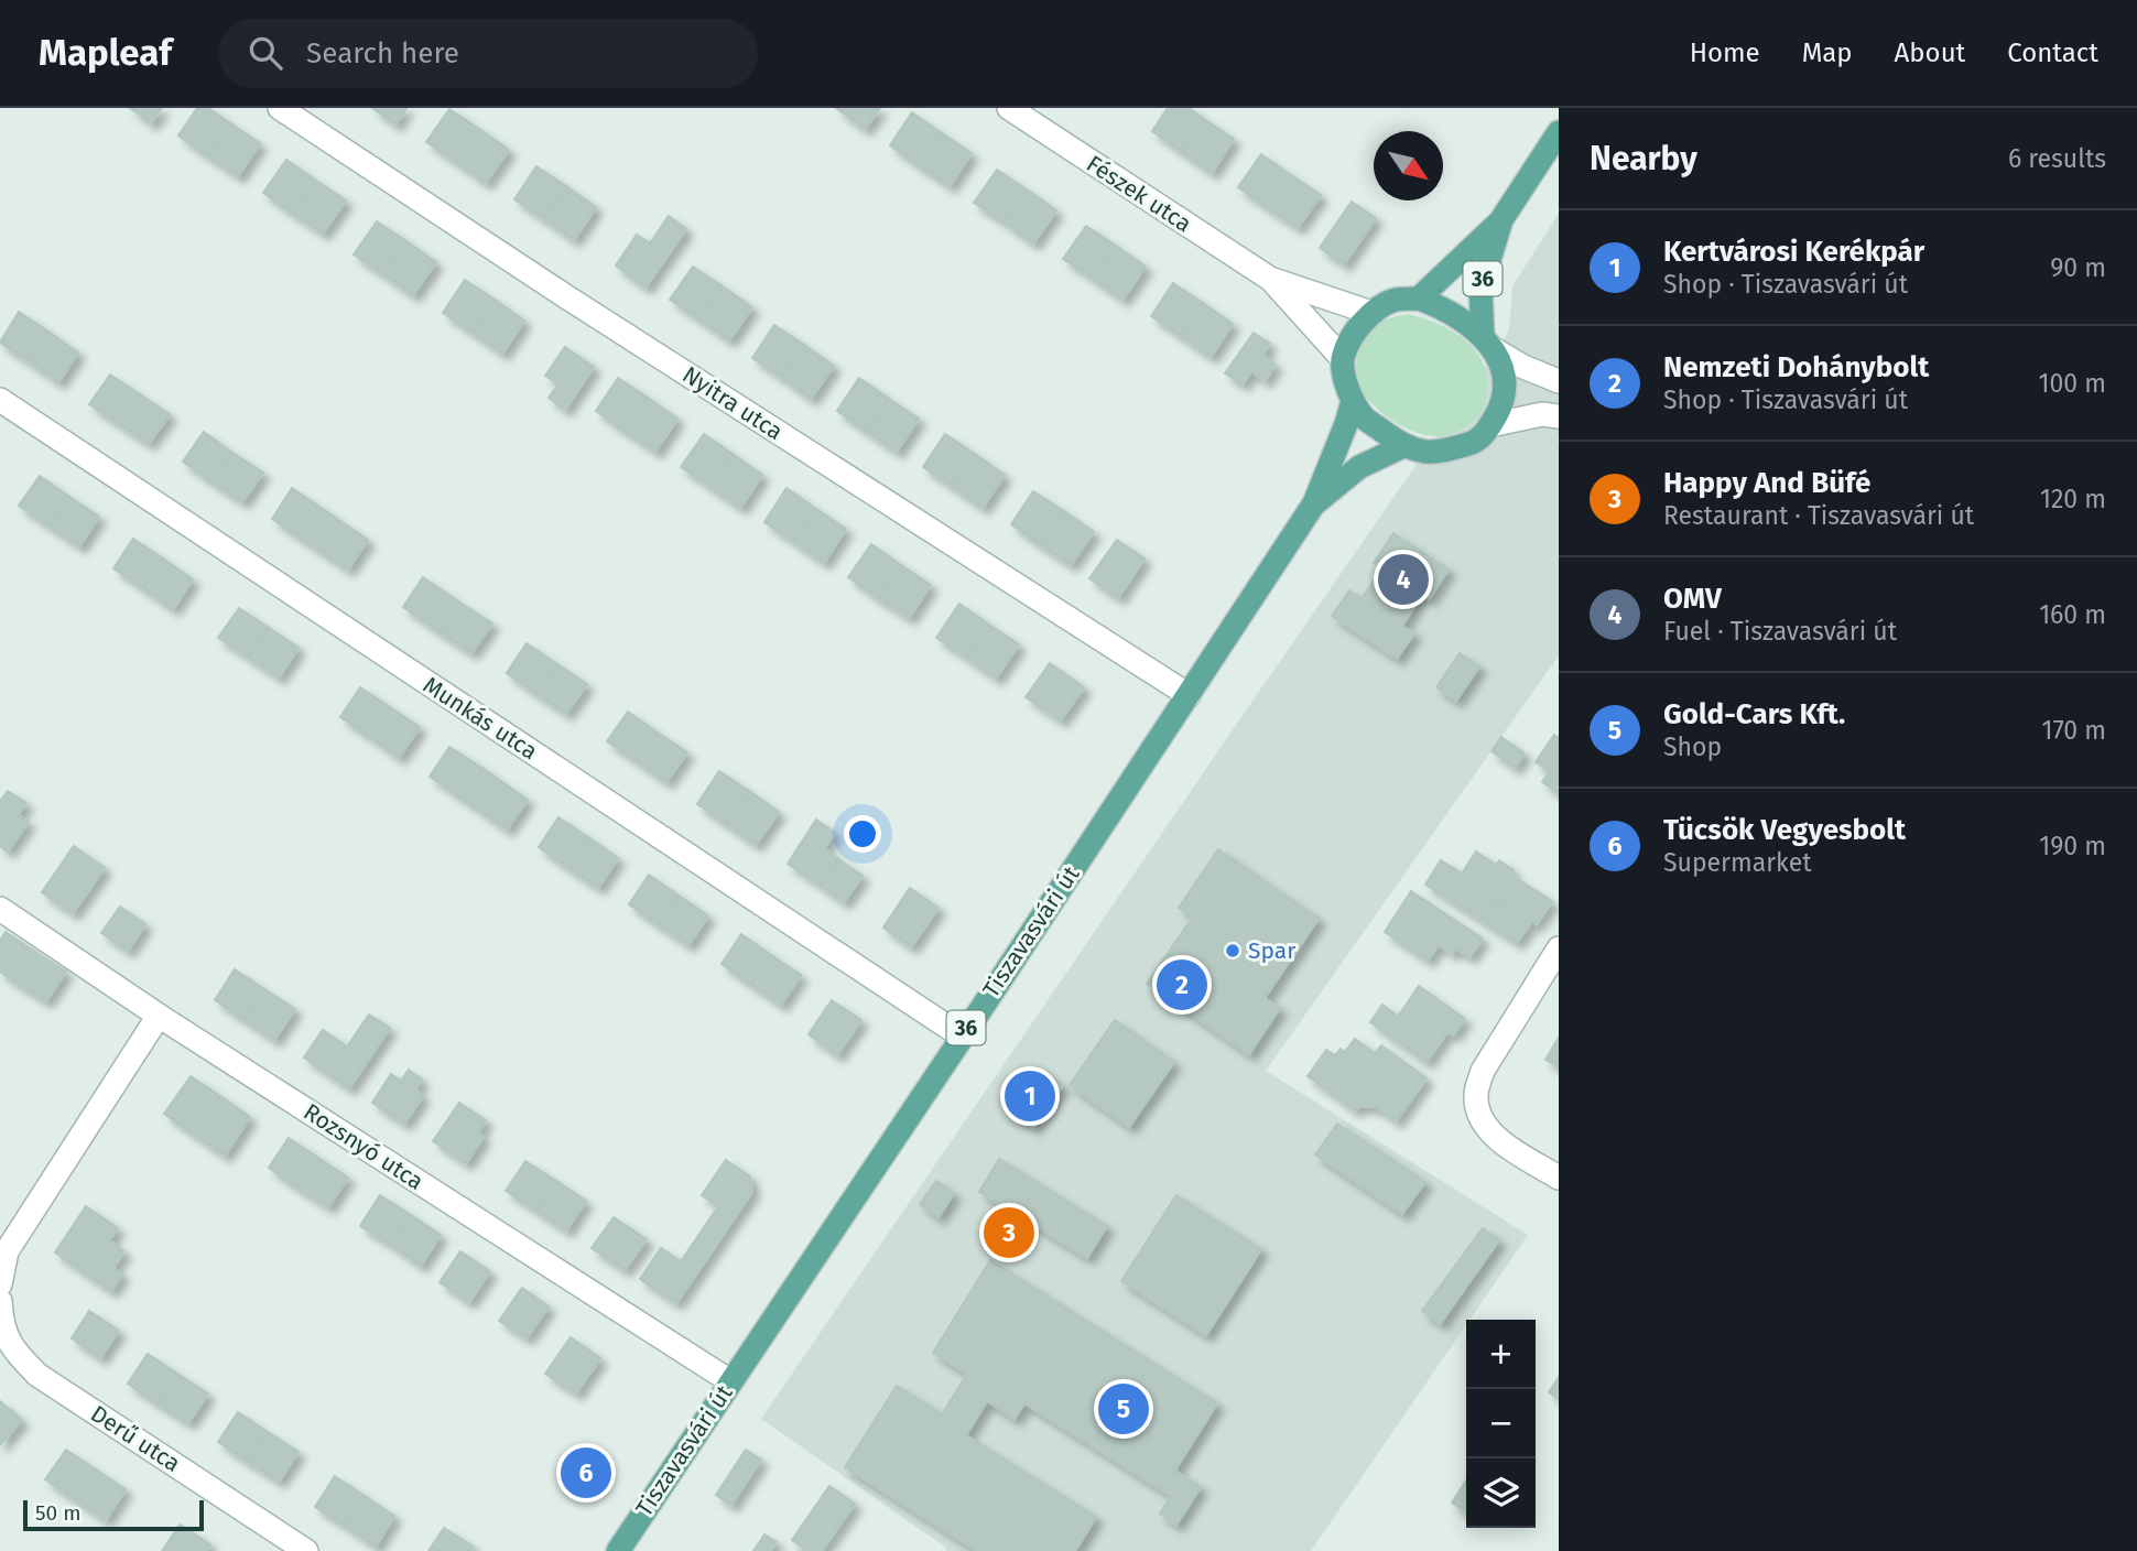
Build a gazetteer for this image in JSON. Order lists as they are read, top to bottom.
{
  "streets": {
    "main road": ["36", "Tiszavasvári út"],
    "street": [
      "Fészek utca",
      "Nyitra utca",
      "Munkás utca",
      "Rozsnyó utca",
      "Derű utca"
    ]
  },
  "crossings": [
    ["Fészek utca", "36"],
    ["36", "Tiszavasvári út"],
    ["Nyitra utca", "Tiszavasvári út"],
    ["Munkás utca", "Tiszavasvári út"],
    ["Tiszavasvári út", "Rozsnyó utca"]
  ],
  "places": ["Spar"],
  "scale_bar": "50 m",
  "north": "bottom right",
  "page": {
    "header": "Mapleaf",
    "search": "Search here",
    "nav": [
      "Home",
      "Map",
      "About",
      "Contact"
    ],
    "heading": ["Nearby", "6 results"],
    "list": [
      {
        "mark": "1",
        "name": "Kertvárosi Kerékpár",
        "note": "Shop · Tiszavasvári út",
        "value": "90 m"
      },
      {
        "mark": "2",
        "name": "Nemzeti Dohánybolt",
        "note": "Shop · Tiszavasvári út",
        "value": "100 m"
      },
      {
        "mark": "3",
        "name": "Happy And Büfé",
        "note": "Restaurant · Tiszavasvári út",
        "value": "120 m"
      },
      {
        "mark": "4",
        "name": "OMV",
        "note": "Fuel · Tiszavasvári út",
        "value": "160 m"
      },
      {
        "mark": "5",
        "name": "Gold-Cars Kft.",
        "note": "Shop",
        "value": "170 m"
      },
      {
        "mark": "6",
        "name": "Tücsök Vegyesbolt",
        "note": "Supermarket",
        "value": "190 m"
      }
    ],
    "pins": [
      "4",
      "2",
      "1",
      "3",
      "5",
      "6"
    ],
    "map_buttons": ["+", "−"],
    "scale": "50 m"
  }
}
